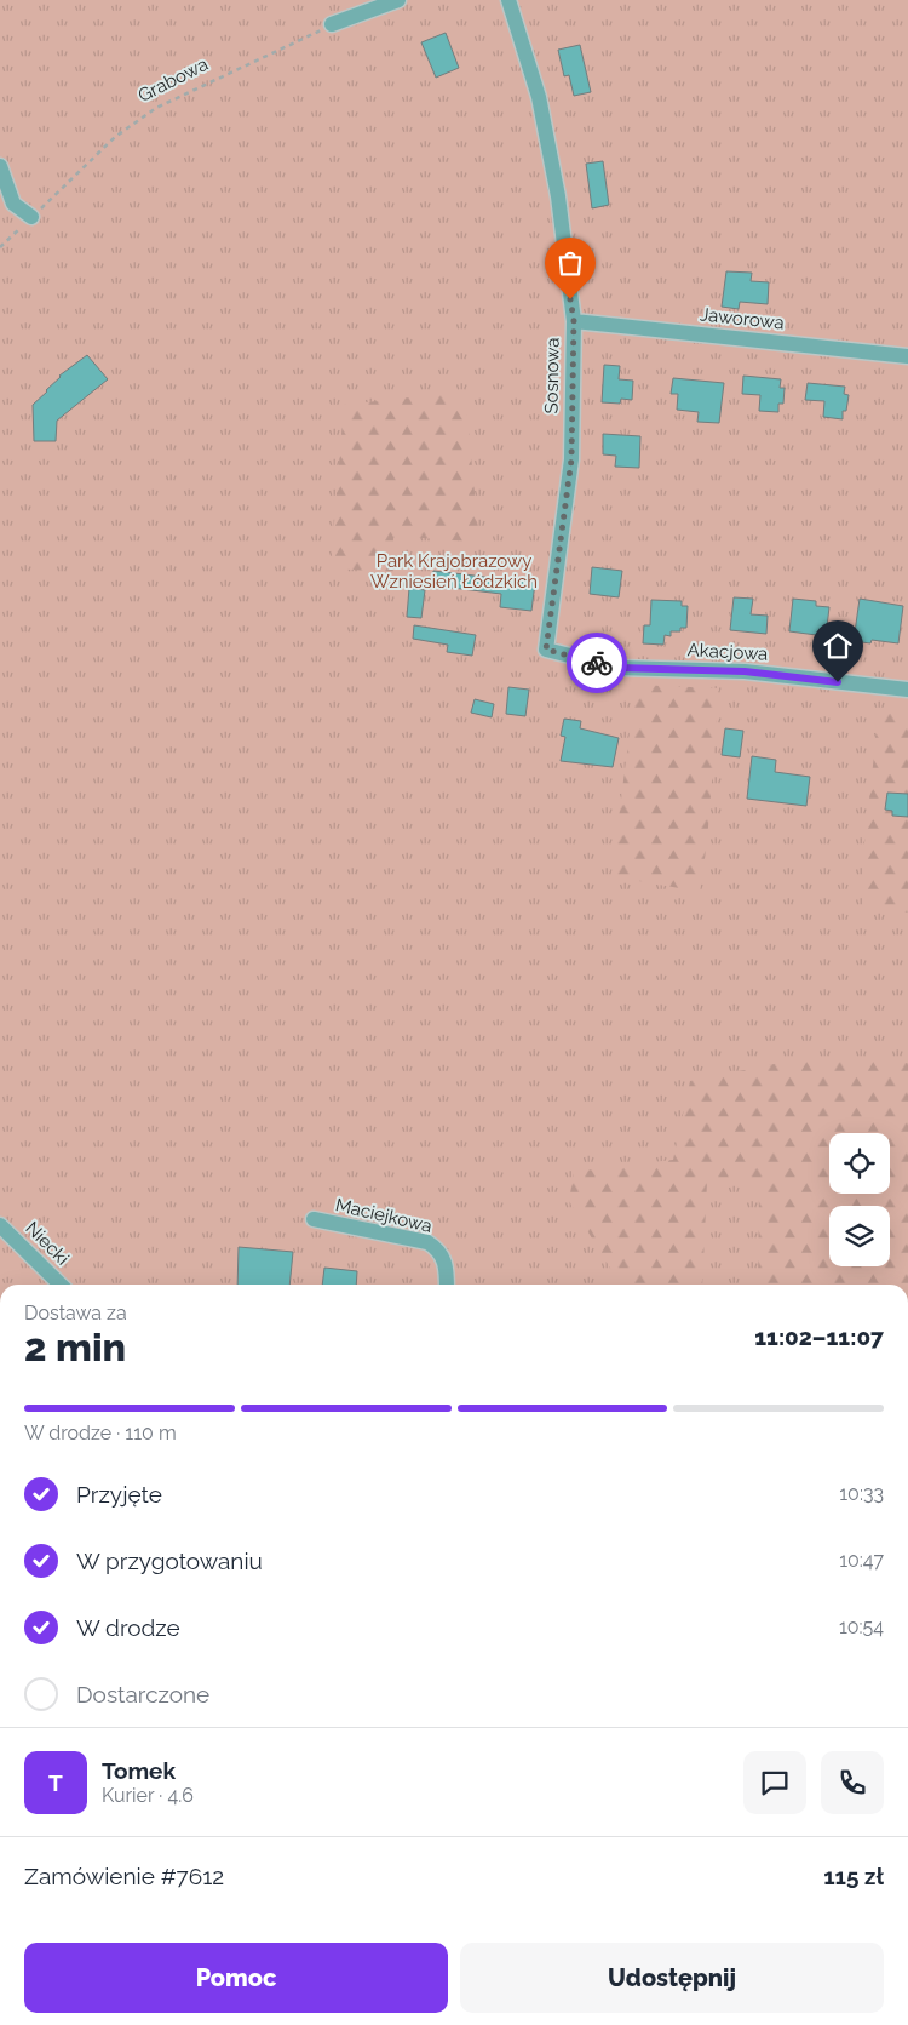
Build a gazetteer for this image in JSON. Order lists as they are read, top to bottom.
{
  "streets": {
    "street": [
      "Jaworowa",
      "Sosnowa",
      "Akacjowa",
      "Maciejkowa",
      "Niecki"
    ],
    "path": ["Grabowa"]
  },
  "crossings": [
    ["Jaworowa", "Sosnowa"],
    ["Sosnowa", "Akacjowa"]
  ],
  "parks": ["Park Krajobrazowy Wzniesień Łódzkich"],
  "page": {
    "heading": ["2 min", "Dostawa za", "11:02–11:07"],
    "panel": [
      "Tomek",
      "Kurier · 4.6",
      "Zamówienie #7612",
      "115 zł"
    ],
    "bar": "W drodze · 110 m",
    "list": [
      ["Przyjęte", "10:33"],
      ["W przygotowaniu", "10:47"],
      ["W drodze", "10:54"],
      "Dostarczone"
    ],
    "round": "T",
    "buttons": ["Pomoc", "Udostępnij"]
  }
}
